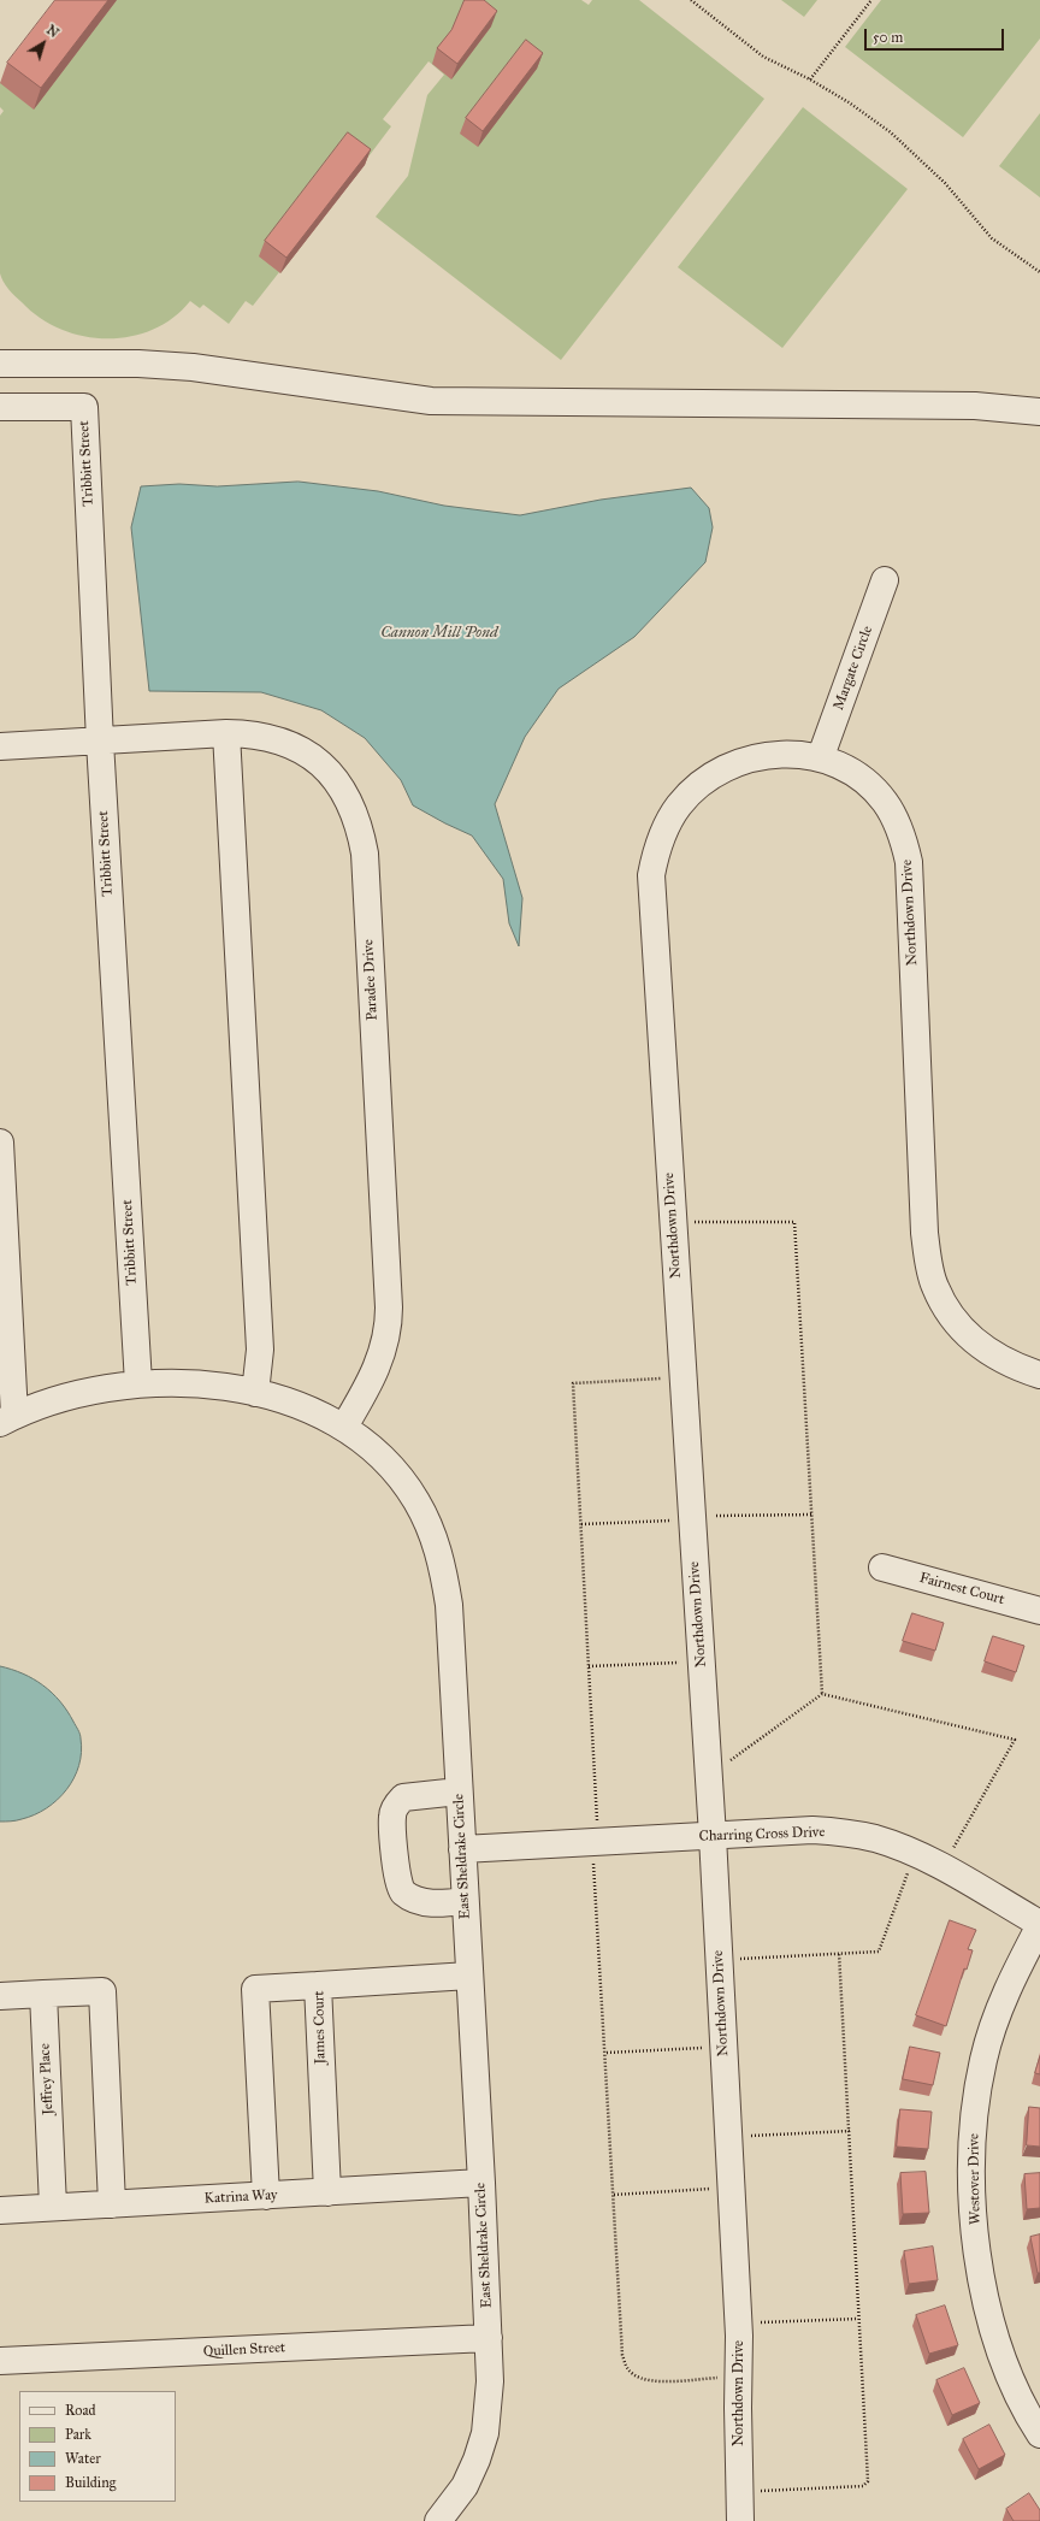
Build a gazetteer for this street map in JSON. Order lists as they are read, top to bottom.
{
  "streets": {
    "street": [
      "Tribbitt Street",
      "Margate Circle",
      "Northdown Drive",
      "Paradee Drive",
      "Fairnest Court",
      "Charring Cross Drive",
      "East Sheldrake Circle",
      "James Court",
      "Jeffrey Place",
      "Westover Drive",
      "Katrina Way",
      "Quillen Street"
    ]
  },
  "crossings": [
    ["Tribbitt Street", "Paradee Drive"],
    ["Tribbitt Street", "East Sheldrake Circle"],
    ["Margate Circle", "Northdown Drive"],
    ["Northdown Drive", "Charring Cross Drive"],
    ["Paradee Drive", "East Sheldrake Circle"],
    ["Charring Cross Drive", "East Sheldrake Circle"],
    ["Charring Cross Drive", "Westover Drive"],
    ["East Sheldrake Circle", "James Court"],
    ["East Sheldrake Circle", "Katrina Way"],
    ["East Sheldrake Circle", "Quillen Street"],
    ["James Court", "Katrina Way"],
    ["Jeffrey Place", "Katrina Way"]
  ],
  "water": ["Cannon Mill Pond"],
  "legend": [
    "Road",
    "Park",
    "Water",
    "Building"
  ],
  "scale_bar": "50 m",
  "north": "top right"
}
